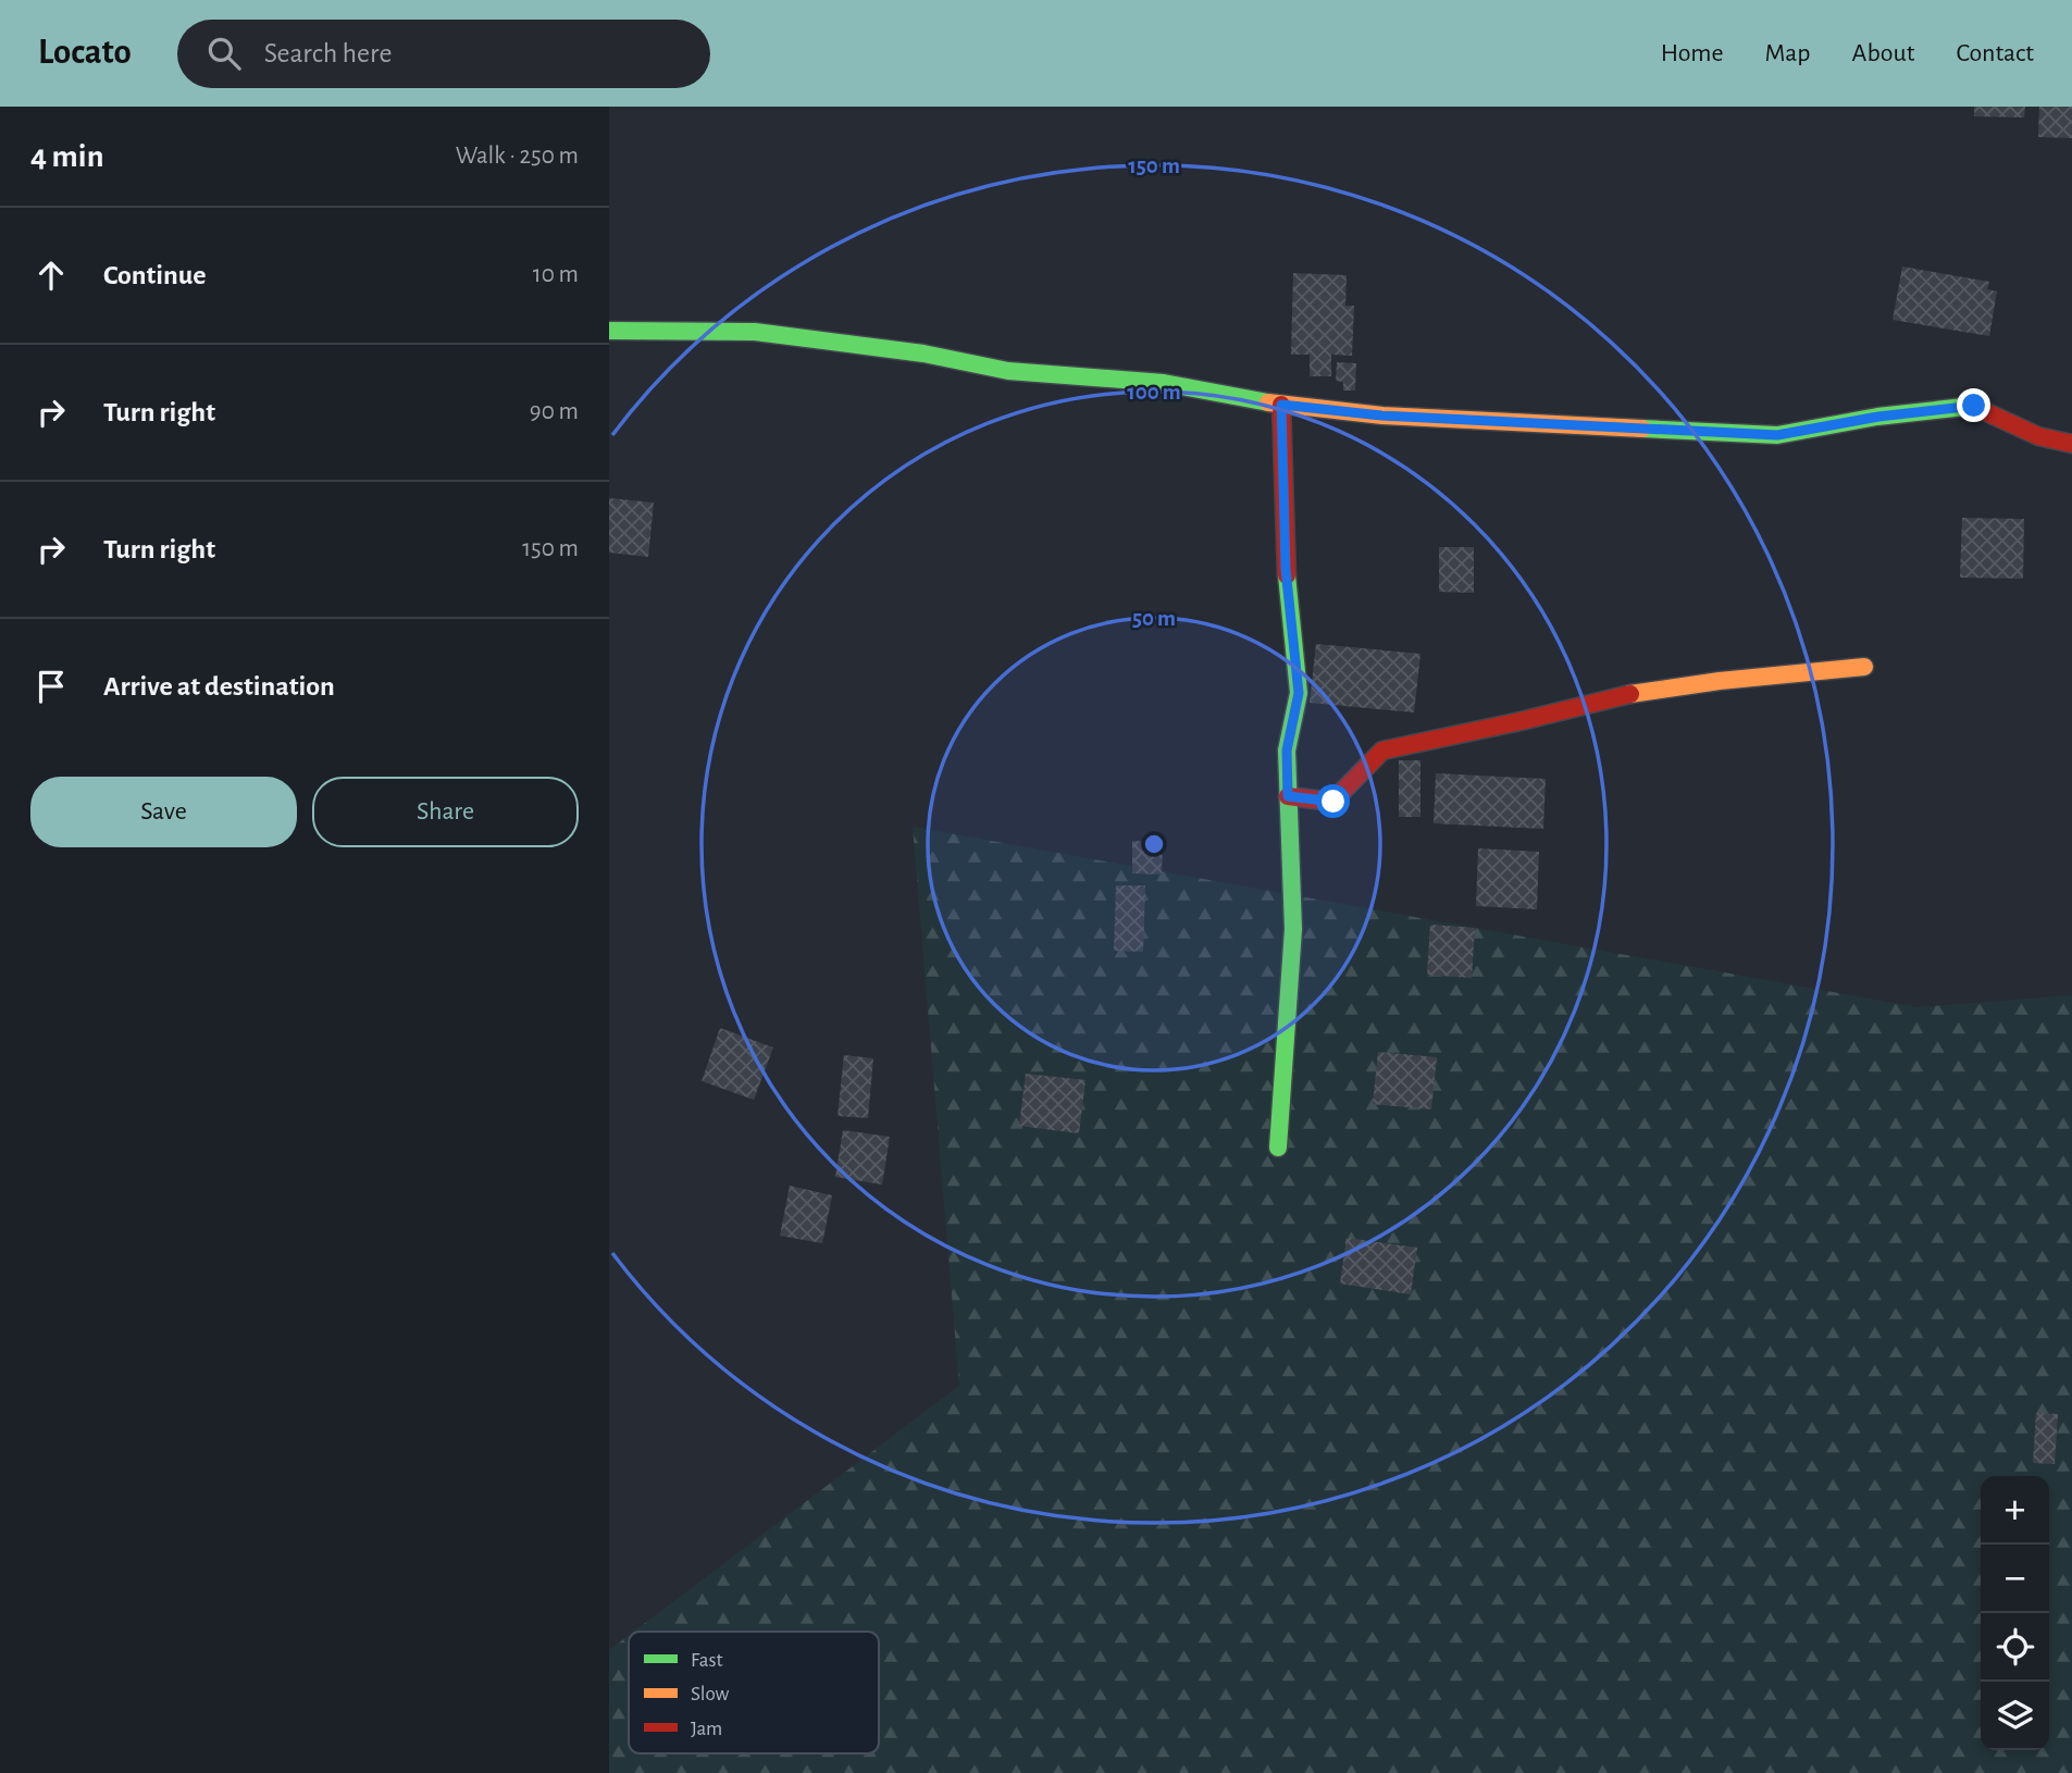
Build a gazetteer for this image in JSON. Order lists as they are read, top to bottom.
{
  "legend": ["Fast", "Slow", "Jam"],
  "page": {
    "header": "Locato",
    "search": "Search here",
    "nav": [
      "Home",
      "Map",
      "About",
      "Contact"
    ],
    "heading": ["4 min", "Walk · 250 m"],
    "list": [
      ["Continue", "10 m"],
      ["Turn right", "90 m"],
      ["Turn right", "150 m"],
      "Arrive at destination"
    ],
    "buttons": ["Save", "Share"],
    "map_buttons": ["+", "−"]
  },
  "rings": ["150 m", "100 m", "50 m"]
}
